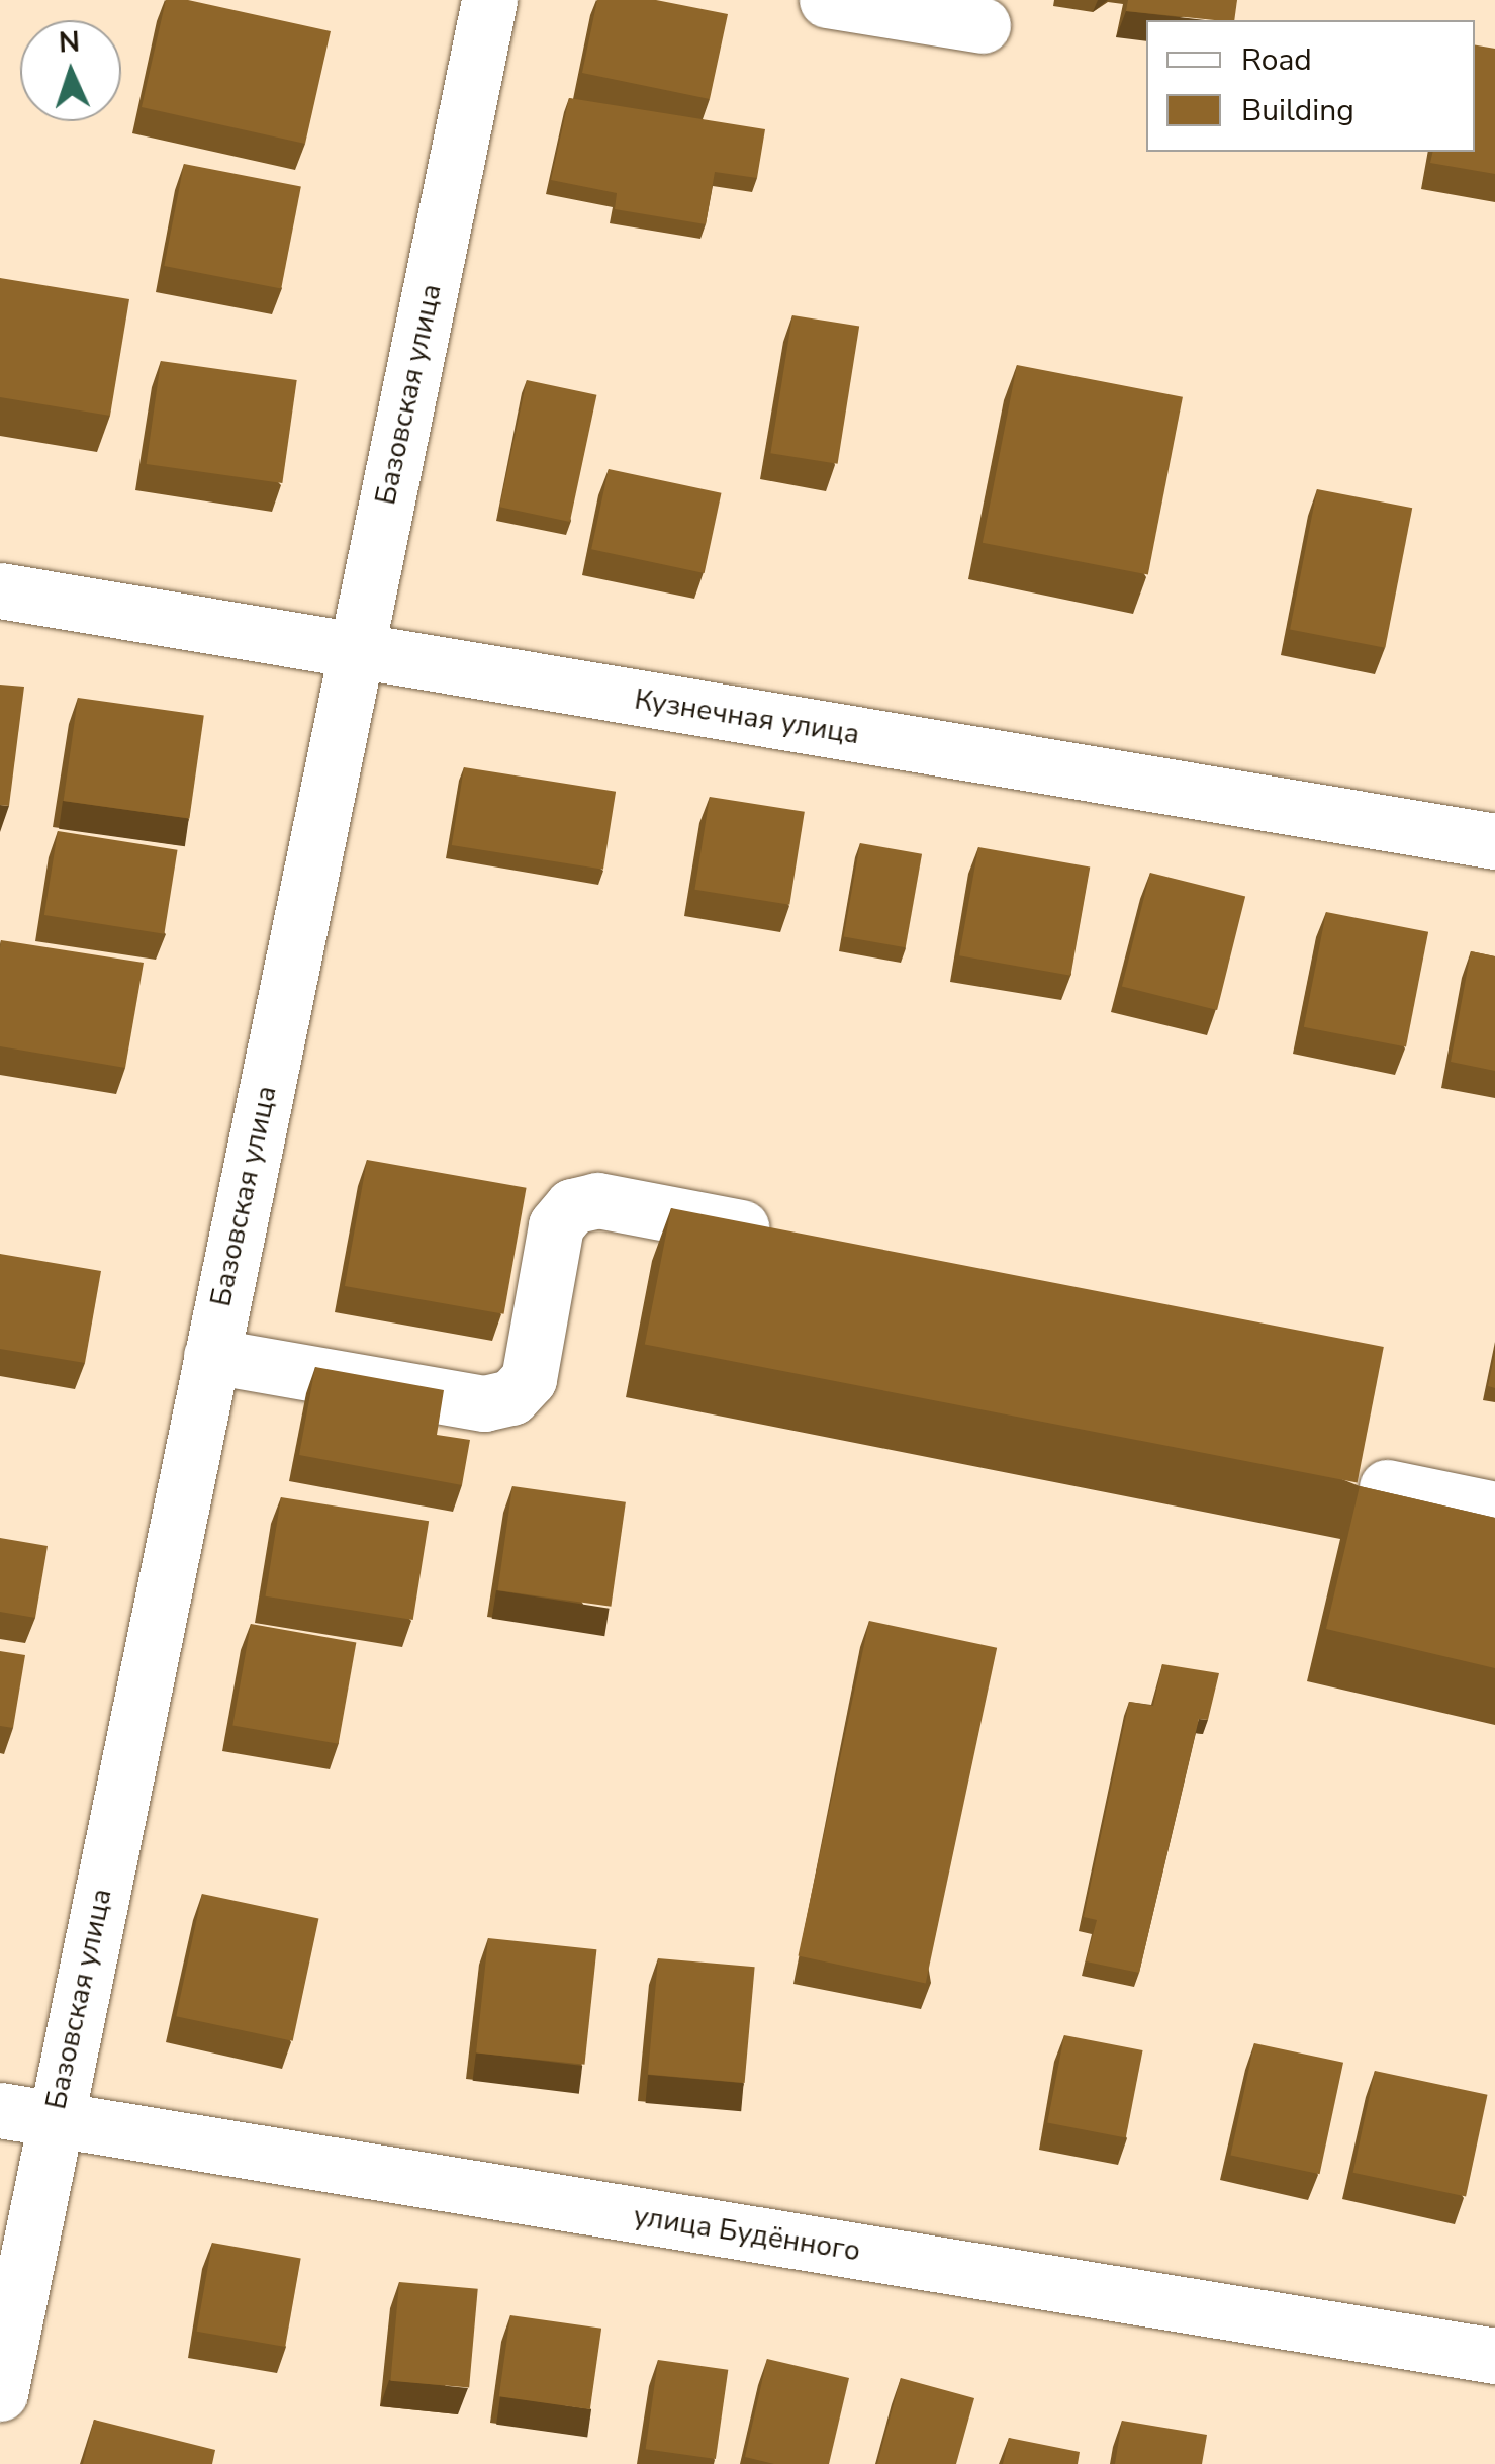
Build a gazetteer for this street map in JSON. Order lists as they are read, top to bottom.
{
  "streets": {
    "street": ["Базовская улица", "Кузнечная улица", "улица Будённого"]
  },
  "crossings": [
    ["Базовская улица", "Кузнечная улица"],
    ["Базовская улица", "улица Будённого"]
  ],
  "legend": ["Road", "Building"],
  "north": "top"
}
